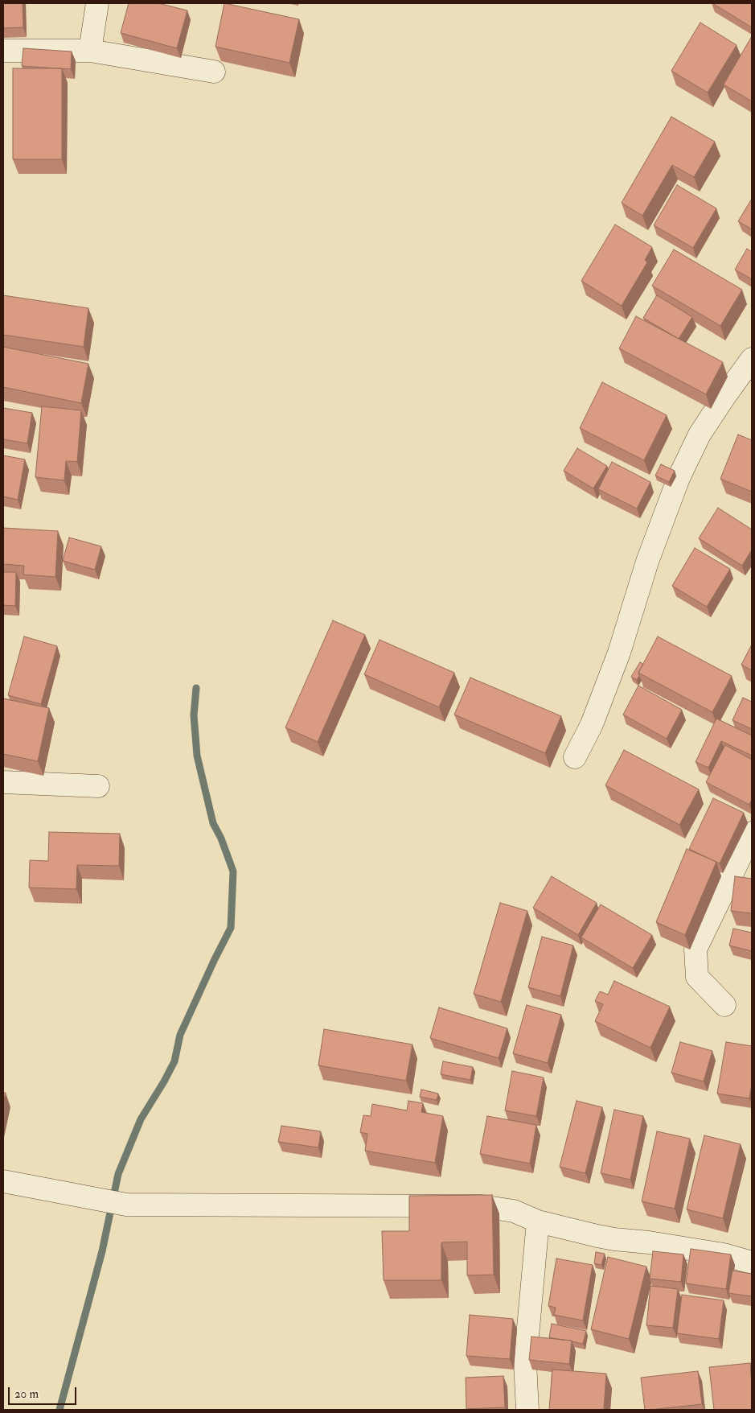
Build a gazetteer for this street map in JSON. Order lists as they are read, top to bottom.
{
  "scale_bar": "20 m"
}
